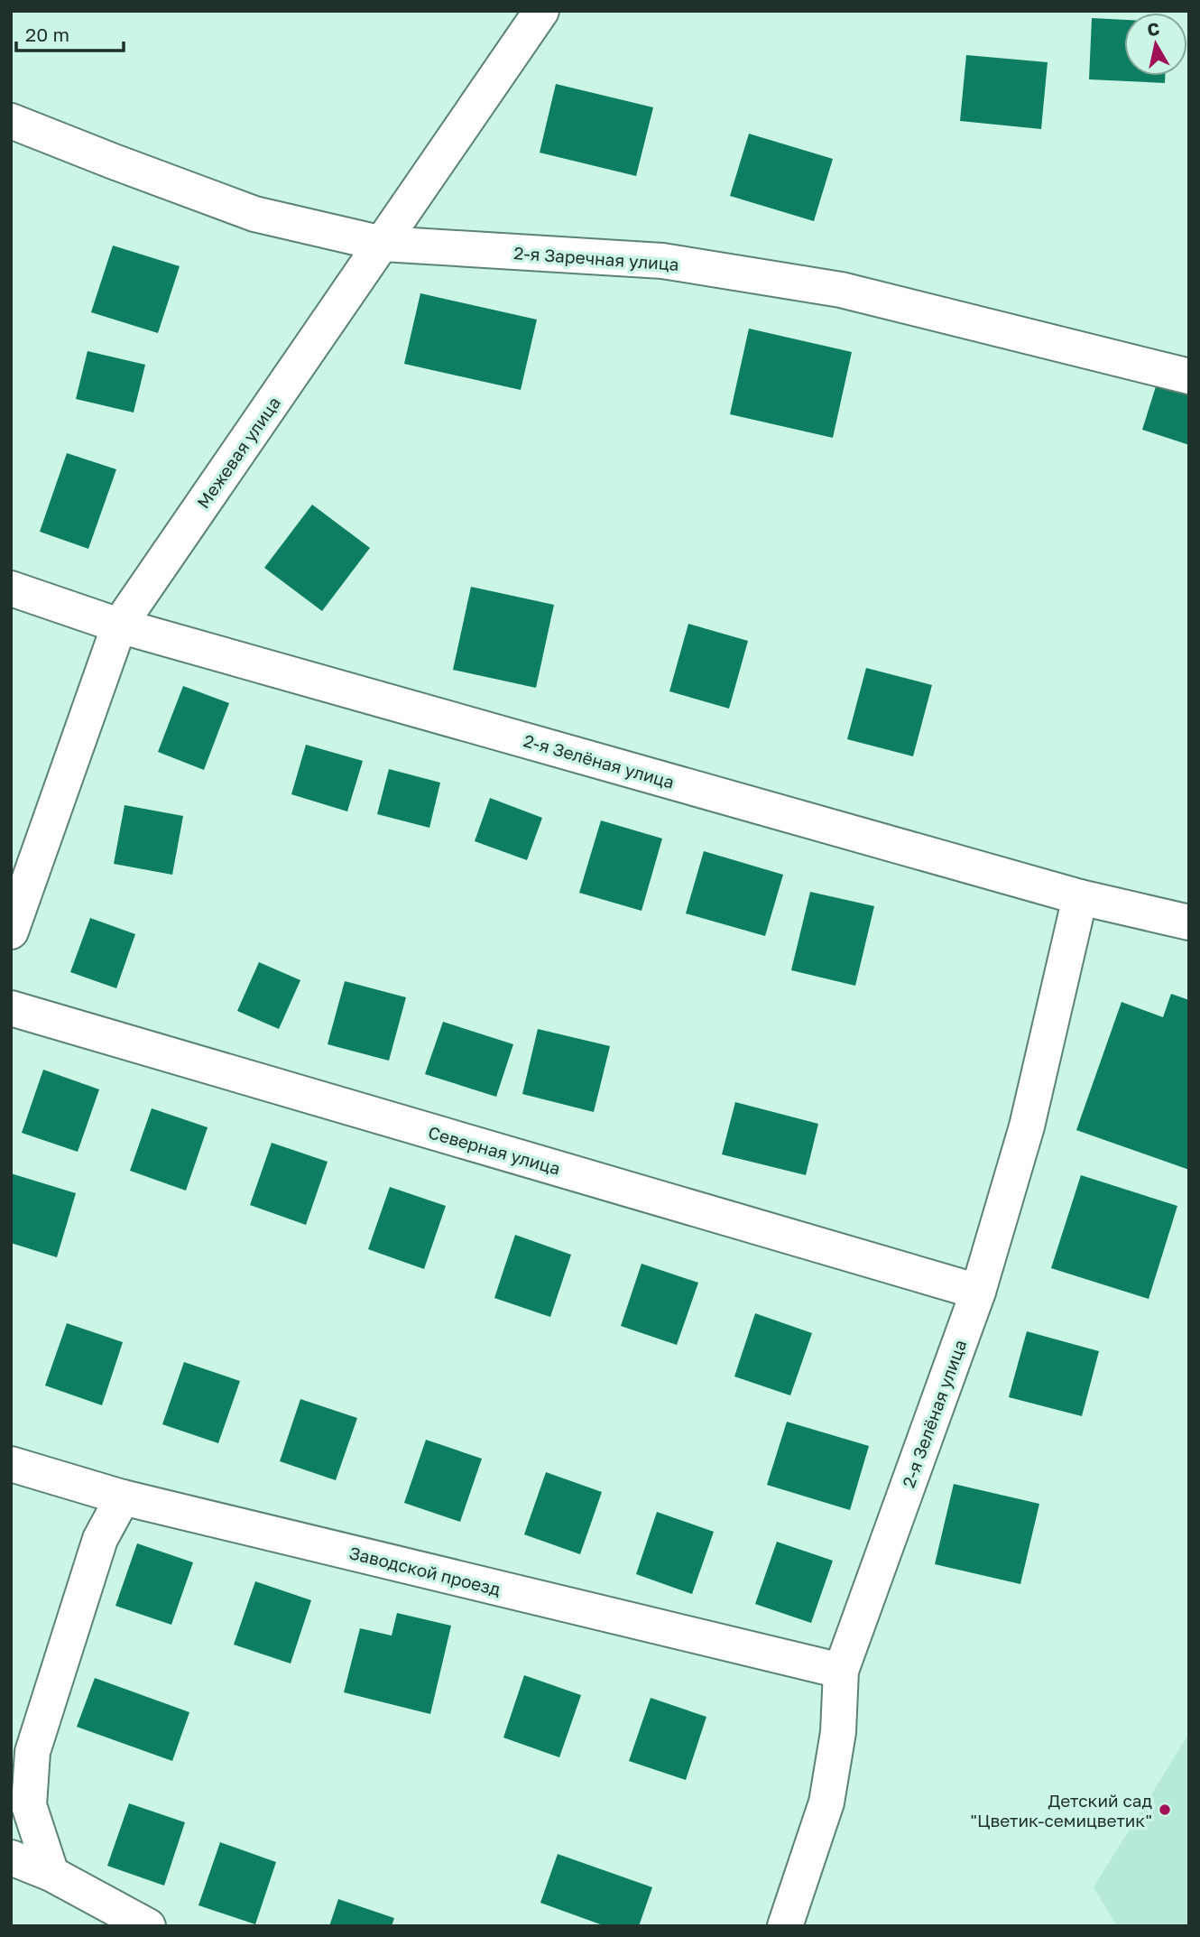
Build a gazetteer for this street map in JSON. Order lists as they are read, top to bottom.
{
  "streets": {
    "street": [
      "2-я Заречная улица",
      "Межевая улица",
      "2-я Зелёная улица",
      "Северная улица",
      "Заводской проезд"
    ]
  },
  "crossings": [
    ["2-я Заречная улица", "Межевая улица"],
    ["Межевая улица", "2-я Зелёная улица"],
    ["2-я Зелёная улица", "Северная улица"],
    ["2-я Зелёная улица", "Заводской проезд"]
  ],
  "places": ["Детский сад \"Цветик-семицветик\""],
  "scale_bar": "20 m",
  "north": "top"
}
